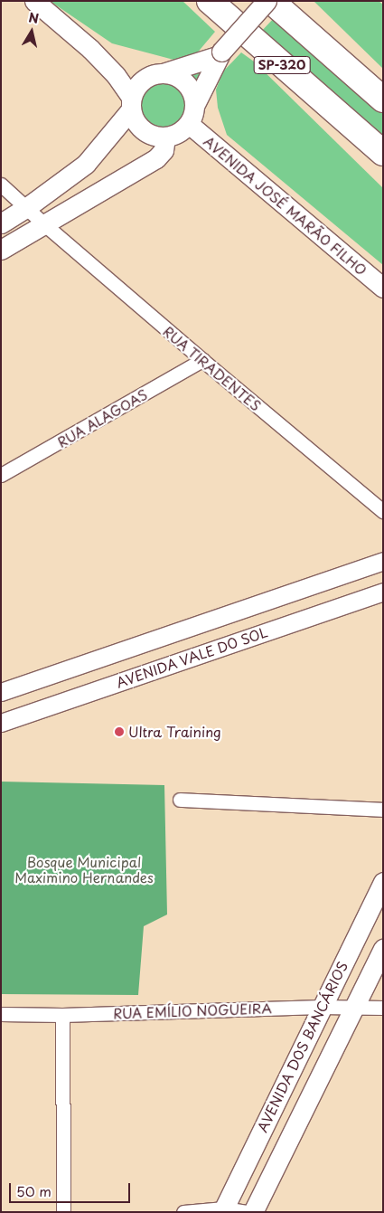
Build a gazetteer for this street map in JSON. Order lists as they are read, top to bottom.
{
  "streets": {
    "highway": ["SP-320"],
    "main road": ["AVENIDA JOSÉ MARÃO FILHO", "AVENIDA DOS BANCÁRIOS"],
    "street": [
      "RUA TIRADENTES",
      "RUA ALAGOAS",
      "AVENIDA VALE DO SOL",
      "RUA EMÍLIO NOGUEIRA"
    ]
  },
  "crossings": [
    ["RUA TIRADENTES", "RUA ALAGOAS"],
    ["RUA EMÍLIO NOGUEIRA", "AVENIDA DOS BANCÁRIOS"]
  ],
  "parks": ["Bosque Municipal Maximino Hernandes"],
  "places": ["Ultra Training"],
  "scale_bar": "50 m",
  "north": "top"
}
